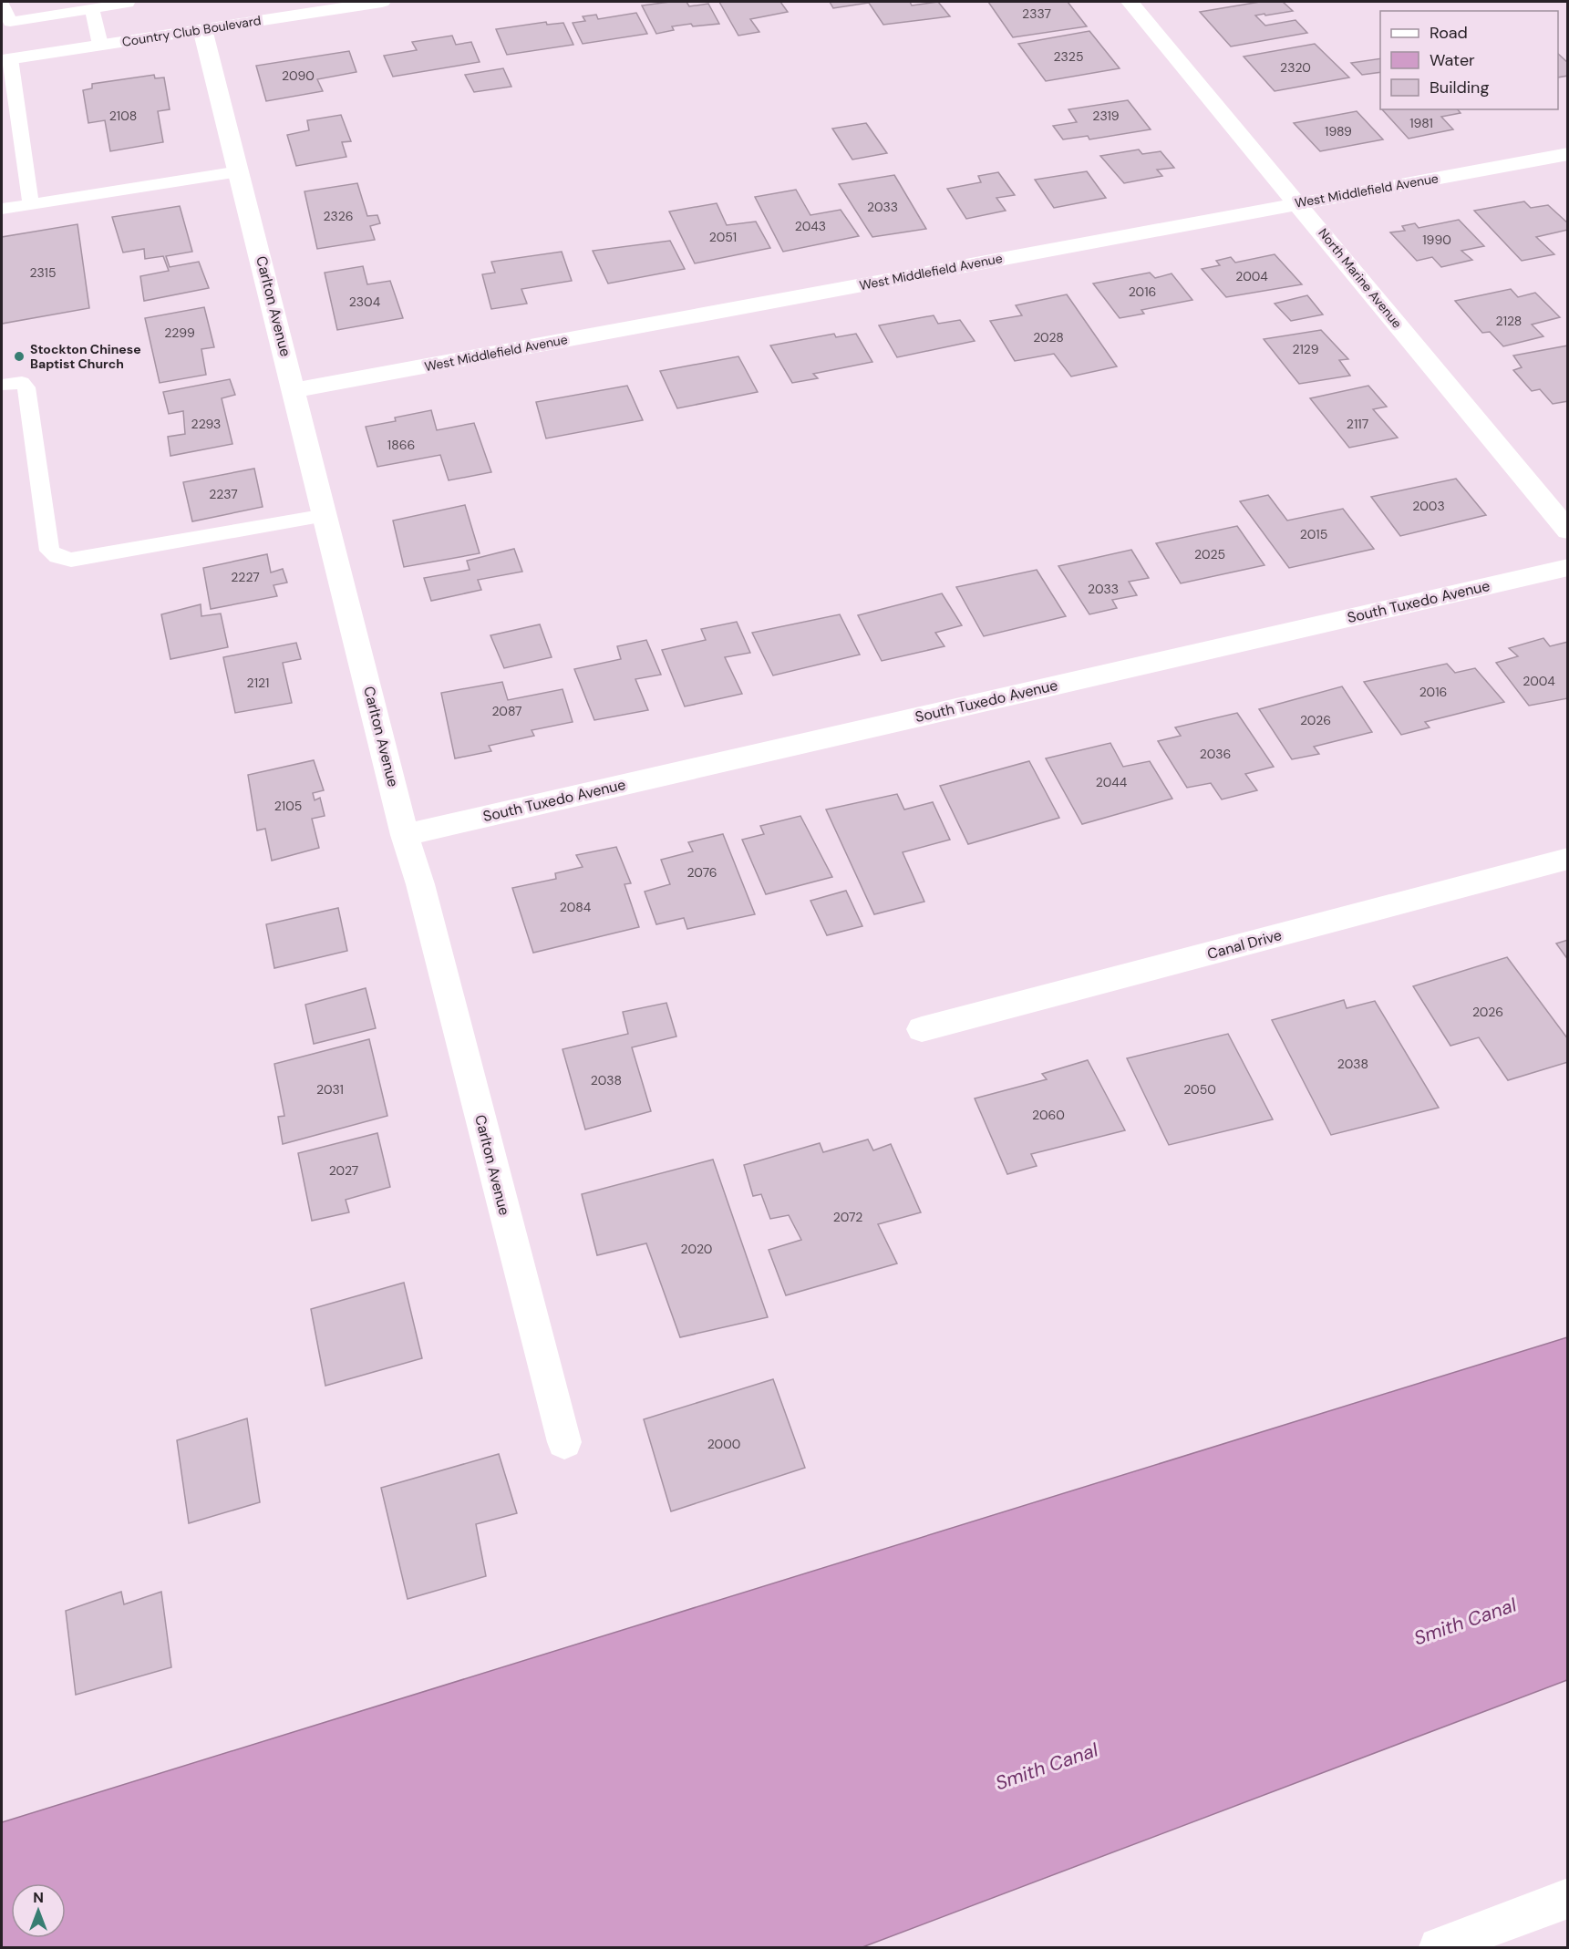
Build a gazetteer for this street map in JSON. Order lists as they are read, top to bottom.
{
  "streets": {
    "street": [
      "Country Club Boulevard",
      "West Middlefield Avenue",
      "North Marine Avenue",
      "Carlton Avenue",
      "South Tuxedo Avenue",
      "Canal Drive"
    ]
  },
  "crossings": [
    ["Country Club Boulevard", "Carlton Avenue"],
    ["West Middlefield Avenue", "North Marine Avenue"],
    ["West Middlefield Avenue", "Carlton Avenue"],
    ["Carlton Avenue", "South Tuxedo Avenue"]
  ],
  "water": ["Smith Canal"],
  "places": ["Stockton Chinese Baptist Church"],
  "house_numbers": [
    "2337",
    "2325",
    "2320",
    "2090",
    "2108",
    "2319",
    "1981",
    "1989",
    "2033",
    "2326",
    "2043",
    "2051",
    "1990",
    "2315",
    "2004",
    "2016",
    "2304",
    "2128",
    "2299",
    "2028",
    "2129",
    "2293",
    "2117",
    "1866",
    "2237",
    "2003",
    "2015",
    "2025",
    "2227",
    "2033",
    "2004",
    "2121",
    "2016",
    "2087",
    "2026",
    "2036",
    "2044",
    "2105",
    "2076",
    "2084",
    "2026",
    "2038",
    "2038",
    "2031",
    "2050",
    "2060",
    "2027",
    "2072",
    "2020",
    "2000"
  ],
  "legend": ["Road", "Water", "Building"],
  "north": "top"
}
